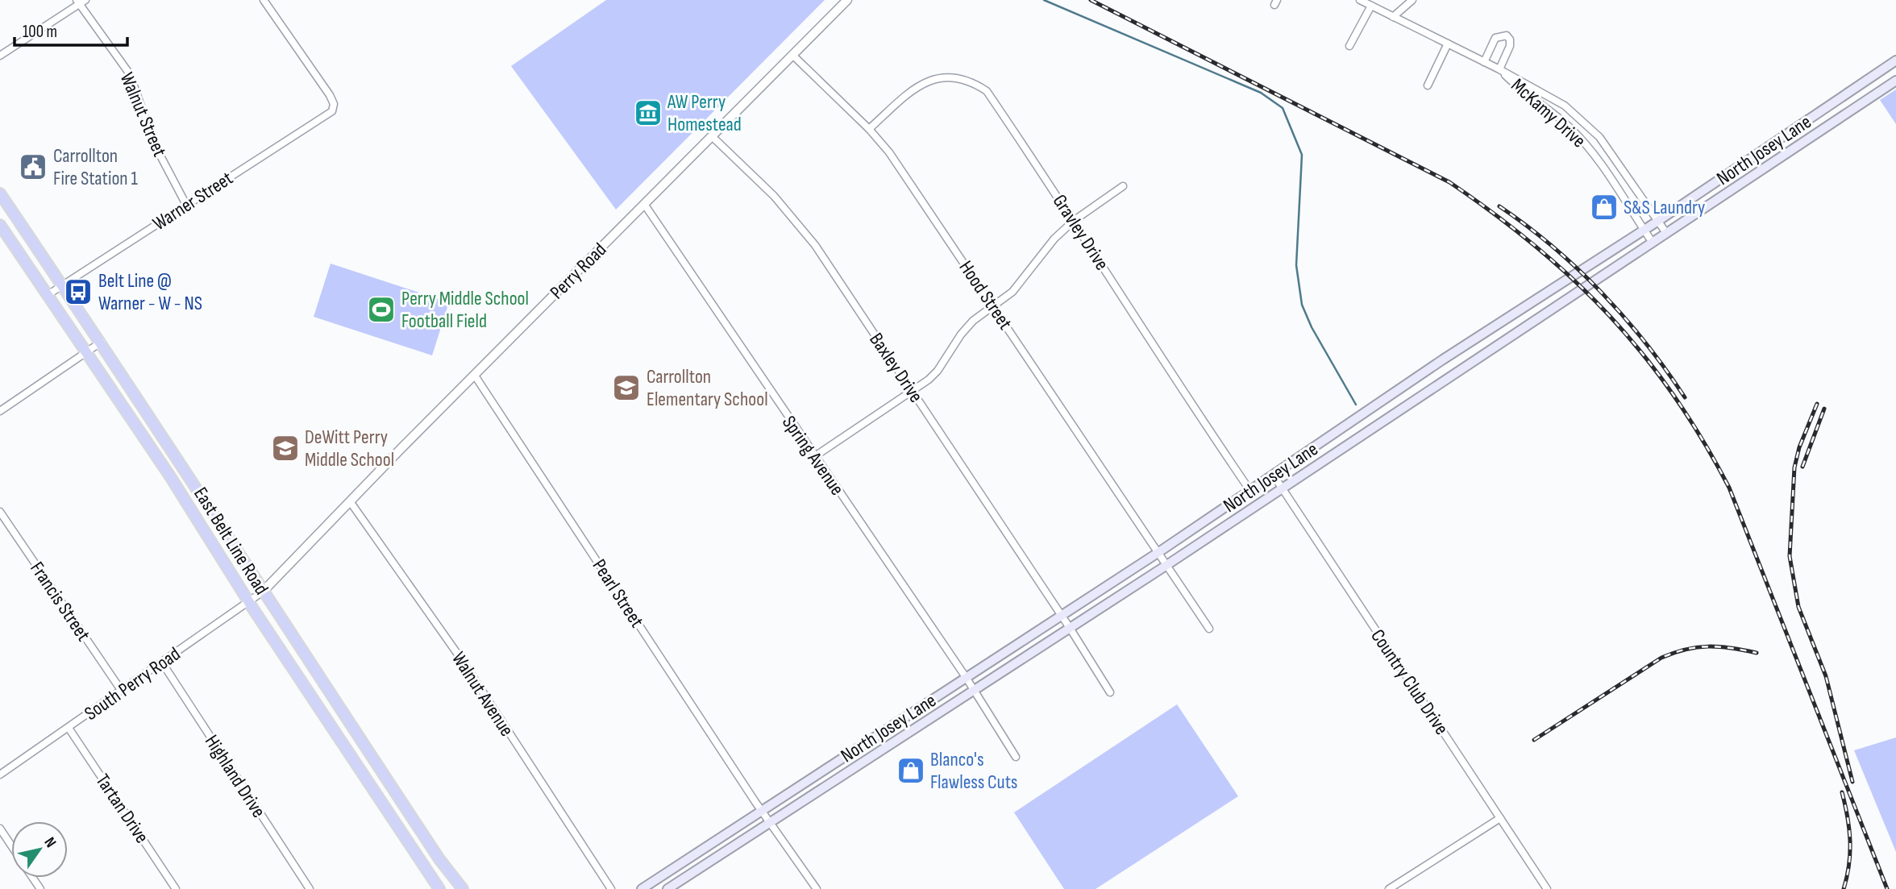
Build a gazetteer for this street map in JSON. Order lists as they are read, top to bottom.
{
  "streets": {
    "main road": ["North Josey Lane", "East Belt Line Road"],
    "street": [
      "McKamy Drive",
      "Walnut Street",
      "Warner Street",
      "Gravley Drive",
      "Perry Road",
      "Hood Street",
      "Baxley Drive",
      "Spring Avenue",
      "Pearl Street",
      "Francis Street",
      "Country Club Drive",
      "South Perry Road",
      "Walnut Avenue",
      "Highland Drive",
      "Tartan Drive"
    ]
  },
  "crossings": [
    ["McKamy Drive", "North Josey Lane"],
    ["Walnut Street", "Warner Street"],
    ["North Josey Lane", "Gravley Drive"],
    ["North Josey Lane", "Hood Street"],
    ["North Josey Lane", "Baxley Drive"],
    ["North Josey Lane", "Spring Avenue"],
    ["North Josey Lane", "Pearl Street"],
    ["North Josey Lane", "Country Club Drive"],
    ["Warner Street", "East Belt Line Road"],
    ["Gravley Drive", "Hood Street"],
    ["Perry Road", "Hood Street"],
    ["Perry Road", "Baxley Drive"],
    ["Perry Road", "Spring Avenue"],
    ["Perry Road", "East Belt Line Road"],
    ["Perry Road", "Pearl Street"],
    ["Perry Road", "South Perry Road"],
    ["Perry Road", "Walnut Avenue"],
    ["East Belt Line Road", "South Perry Road"],
    ["Francis Street", "South Perry Road"],
    ["South Perry Road", "Highland Drive"],
    ["South Perry Road", "Tartan Drive"]
  ],
  "places": {
    "museum": ["AW Perry Homestead"],
    "public building": ["Carrollton Fire Station 1"],
    "shop": ["S&S Laundry", "Blanco's Flawless Cuts"],
    "bus stop": ["Belt Line @ Warner - W - NS"],
    "sports": ["Perry Middle School Football Field"],
    "school or university": ["Carrollton Elementary School", "DeWitt Perry Middle School"]
  },
  "scale_bar": "100 m",
  "north": "top right"
}
